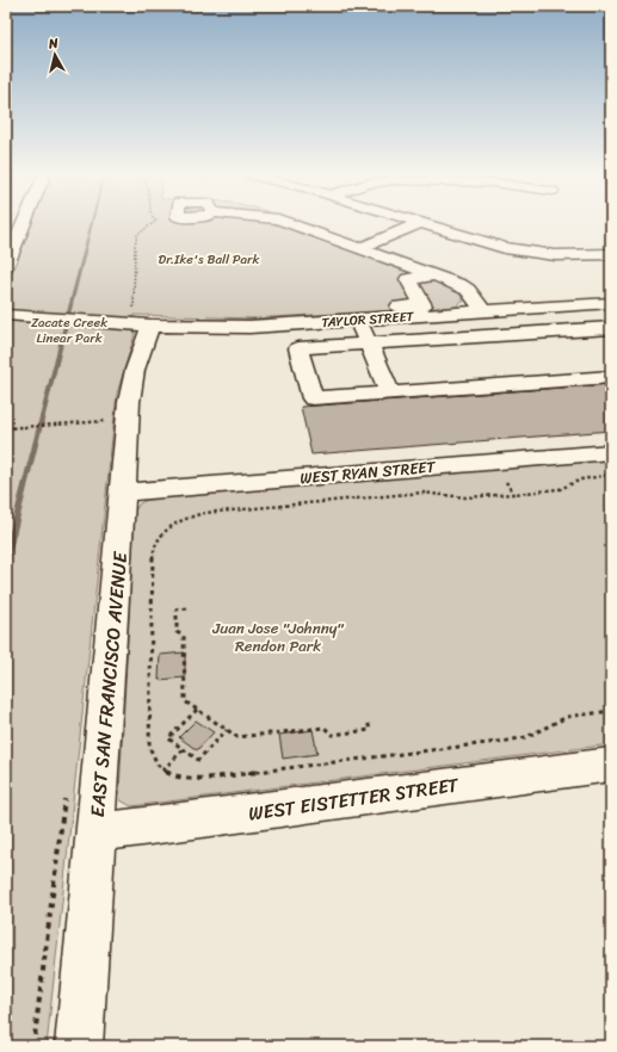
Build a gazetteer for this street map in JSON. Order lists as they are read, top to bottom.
{
  "streets": {
    "street": [
      "TAYLOR STREET",
      "WEST RYAN STREET",
      "EAST SAN FRANCISCO AVENUE",
      "WEST EISTETTER STREET"
    ]
  },
  "crossings": [
    ["TAYLOR STREET", "EAST SAN FRANCISCO AVENUE"],
    ["WEST RYAN STREET", "EAST SAN FRANCISCO AVENUE"],
    ["EAST SAN FRANCISCO AVENUE", "WEST EISTETTER STREET"]
  ],
  "parks": ["Dr.Ike's Ball Park", "Zacate Creek Linear Park", "Juan Jose \"Johnny\" Rendon Park"],
  "north": "top"
}
